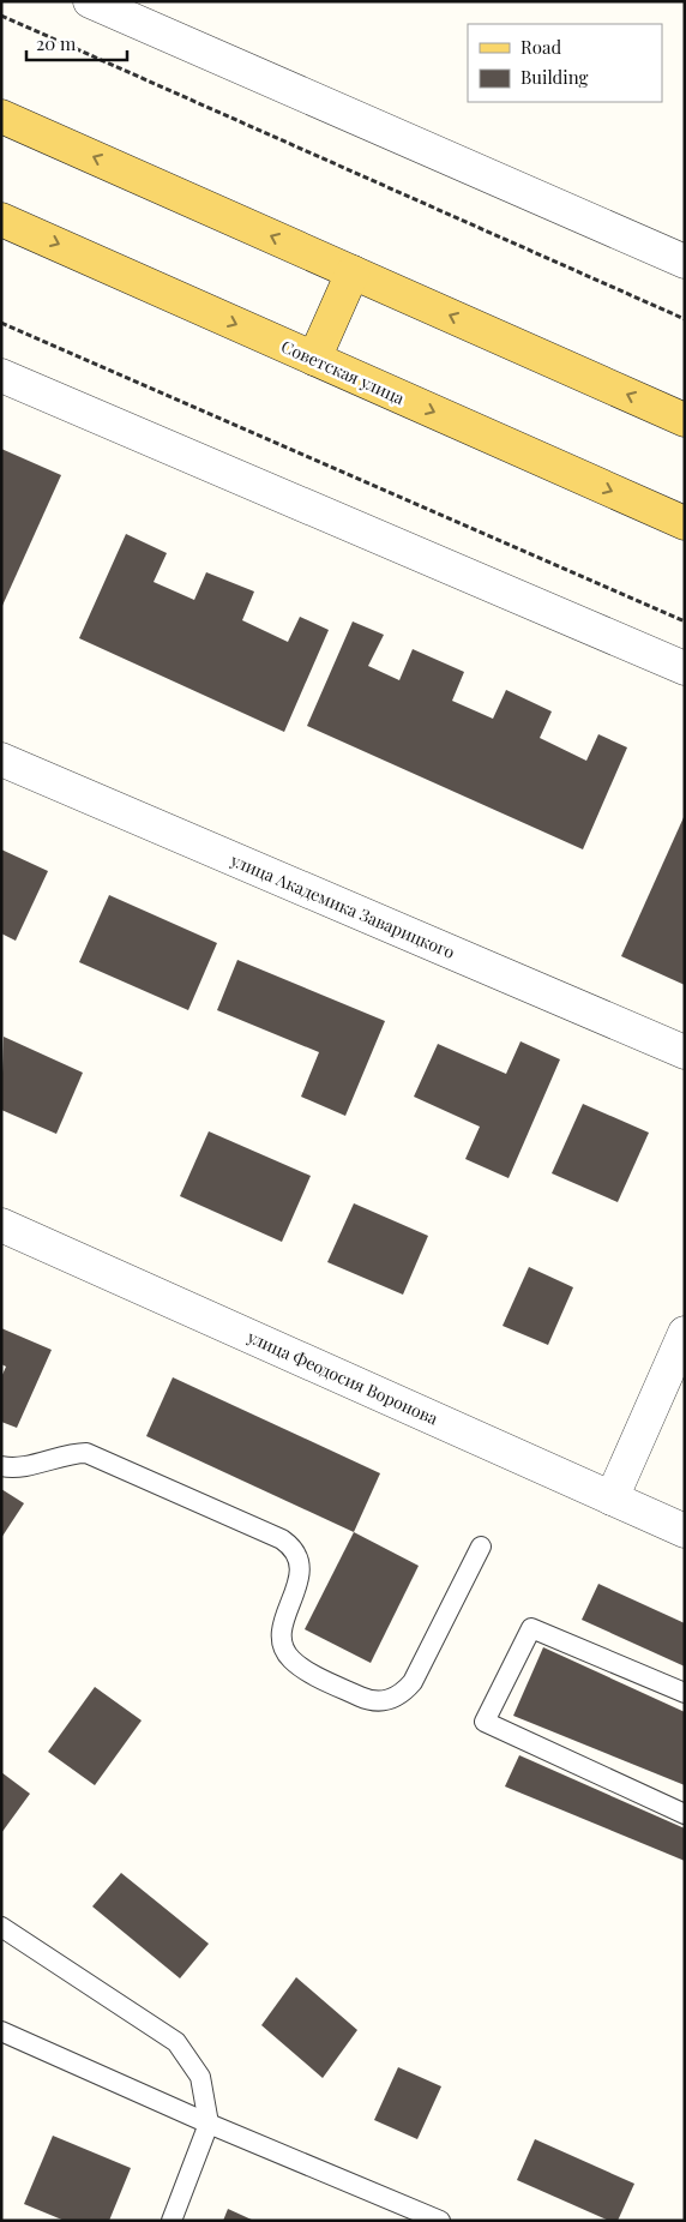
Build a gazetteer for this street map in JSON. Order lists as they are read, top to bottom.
{
  "streets": {
    "main road": ["Советская улица"],
    "street": ["улица Академика Заварицкого", "улица Феодосия Воронова"]
  },
  "legend": ["Road", "Building"],
  "scale_bar": "20 m"
}
